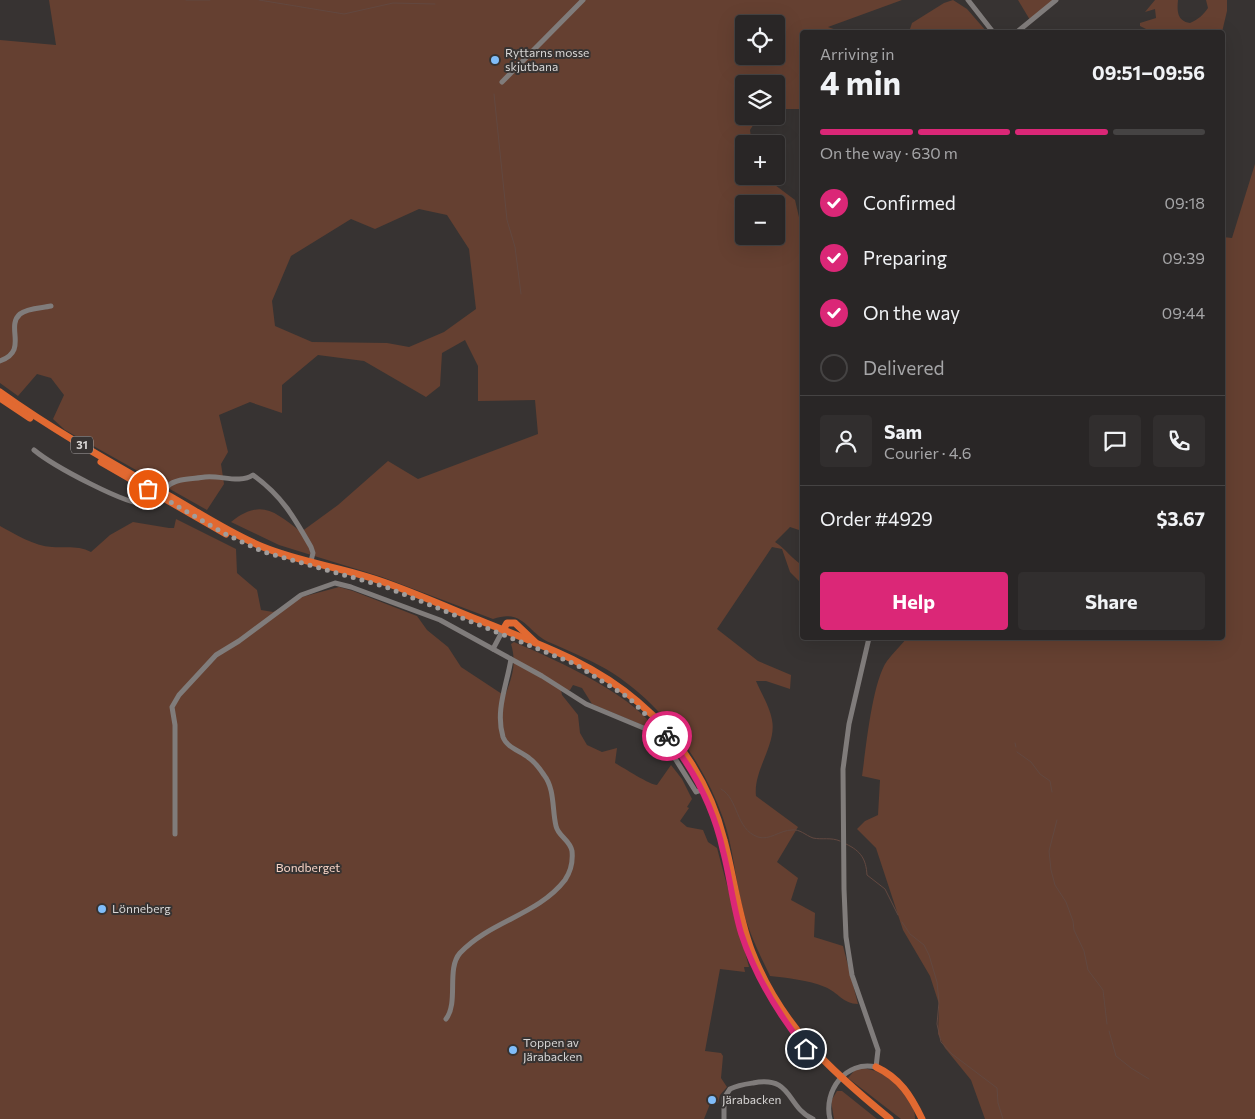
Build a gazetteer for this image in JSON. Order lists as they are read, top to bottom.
{
  "streets": {
    "highway": ["31"]
  },
  "parks": ["Bondberget"],
  "places": [
    "Ryttarns mosse skjutbana",
    "Lönneberg",
    "Toppen av Järabacken",
    "Järabacken"
  ],
  "page": {
    "map_buttons": ["+", "−"],
    "heading": ["4 min", "Arriving in", "09:51–09:56"],
    "panel": [
      "Sam",
      "Courier · 4.6",
      "Order #4929",
      "$3.67"
    ],
    "bar": "On the way · 630 m",
    "list": [
      ["Confirmed", "09:18"],
      ["Preparing", "09:39"],
      ["On the way", "09:44"],
      "Delivered"
    ],
    "buttons": ["Help", "Share"]
  }
}
